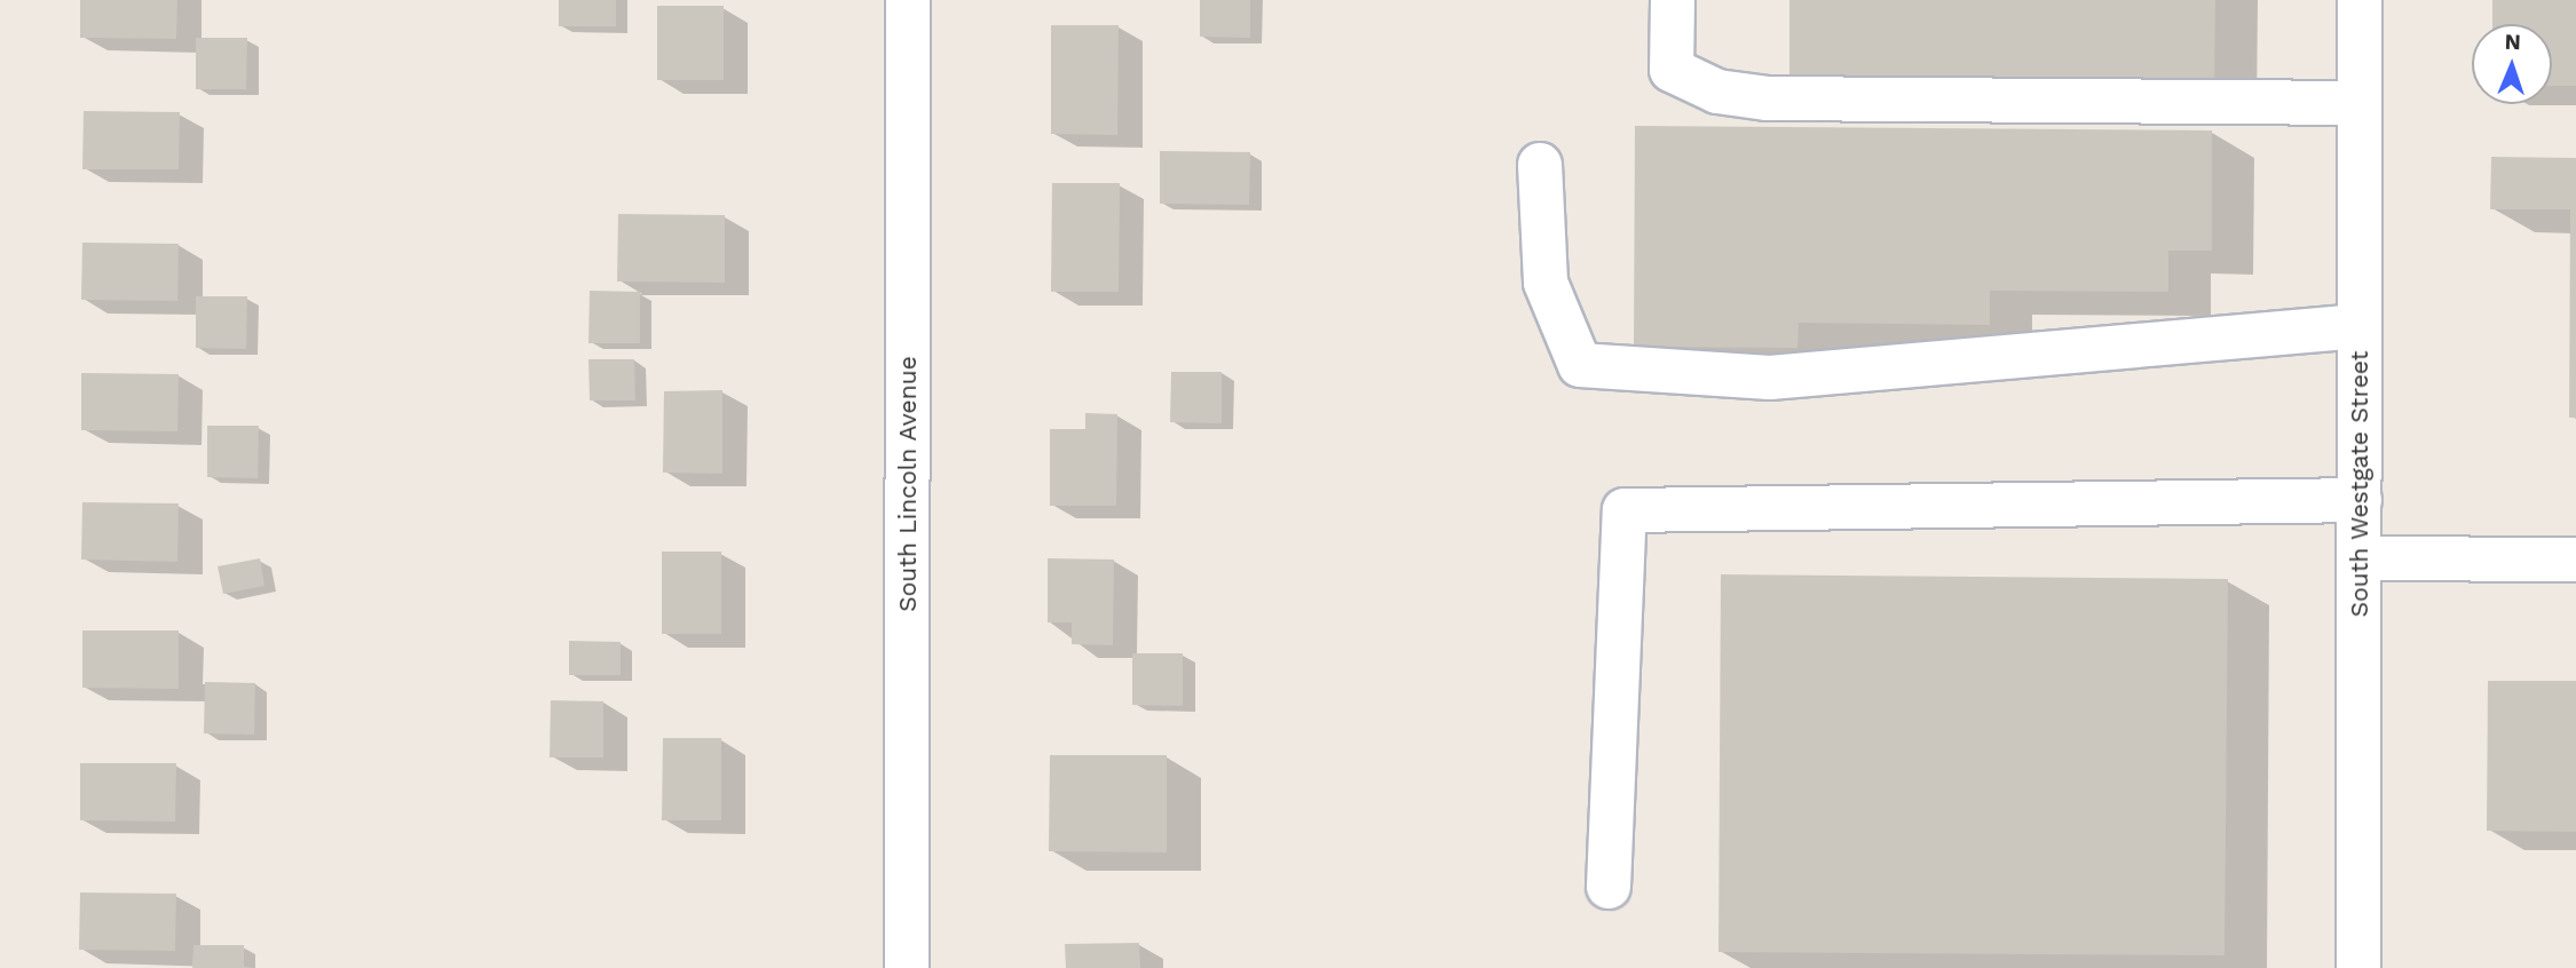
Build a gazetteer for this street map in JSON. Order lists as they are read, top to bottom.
{
  "streets": {
    "street": ["South Lincoln Avenue", "South Westgate Street"]
  },
  "north": "top"
}
